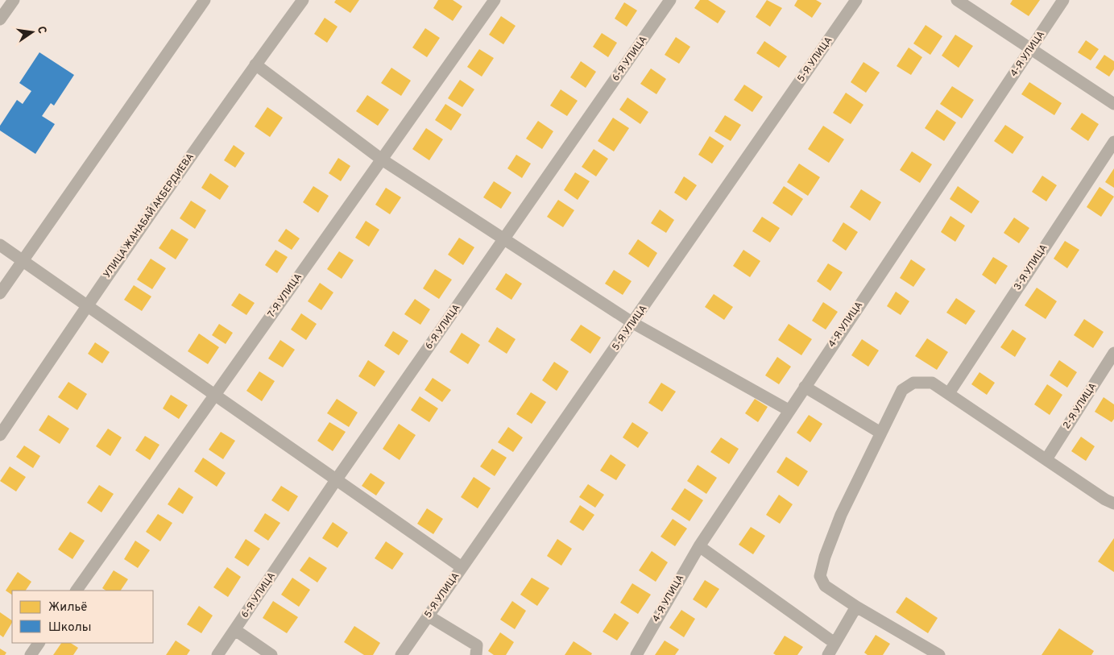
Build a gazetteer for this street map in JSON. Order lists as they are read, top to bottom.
{
  "streets": {
    "street": [
      "4-Я УЛИЦА",
      "6-Я УЛИЦА",
      "5-Я УЛИЦА",
      "УЛИЦА ЖАНАБАЙ АКБЕРДИЕВА",
      "3-Я УЛИЦА",
      "7-Я УЛИЦА",
      "2-Я УЛИЦА"
    ]
  },
  "legend": ["Жильё", "Школы"],
  "north": "right"
}
